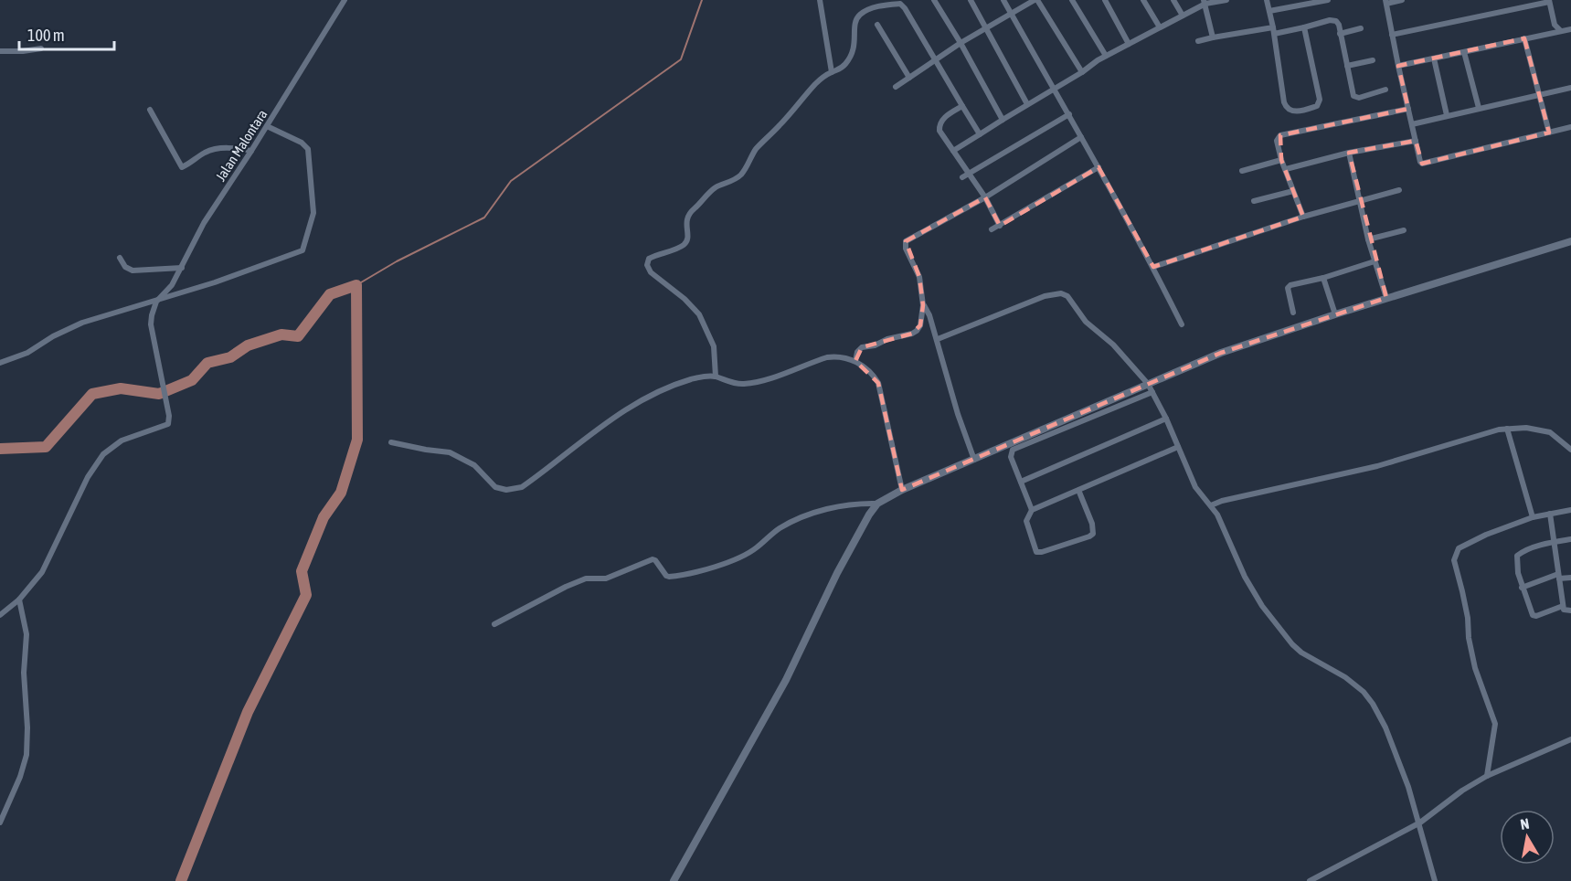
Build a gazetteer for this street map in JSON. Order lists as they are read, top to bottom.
{
  "streets": {
    "street": ["Jalan Malontara"]
  },
  "scale_bar": "100 m",
  "north": "top"
}
